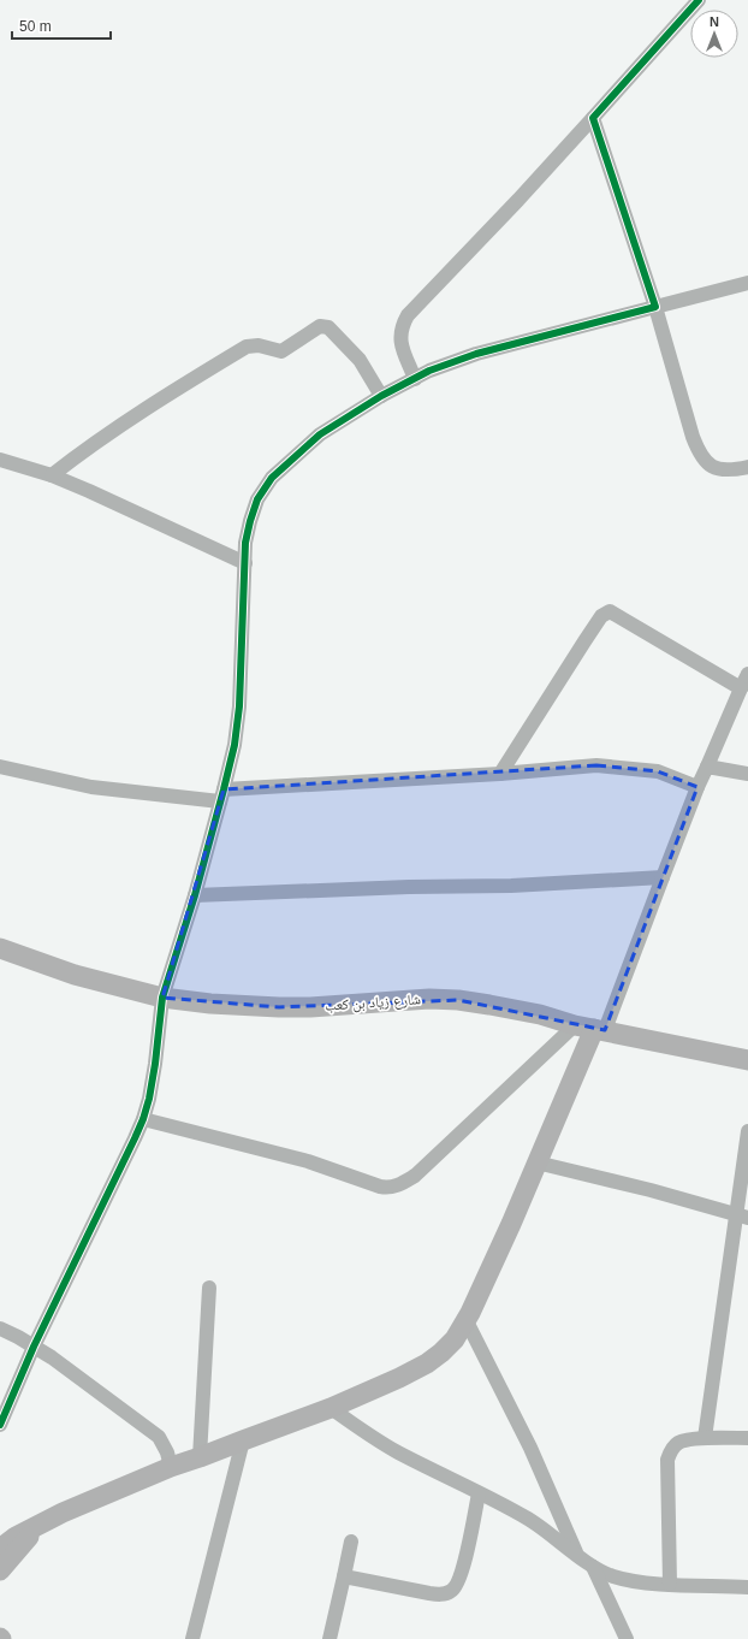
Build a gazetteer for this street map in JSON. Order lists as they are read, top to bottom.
{
  "streets": {
    "street": ["شارع زياد بن كعب"]
  },
  "scale_bar": "50 m",
  "north": "top"
}
